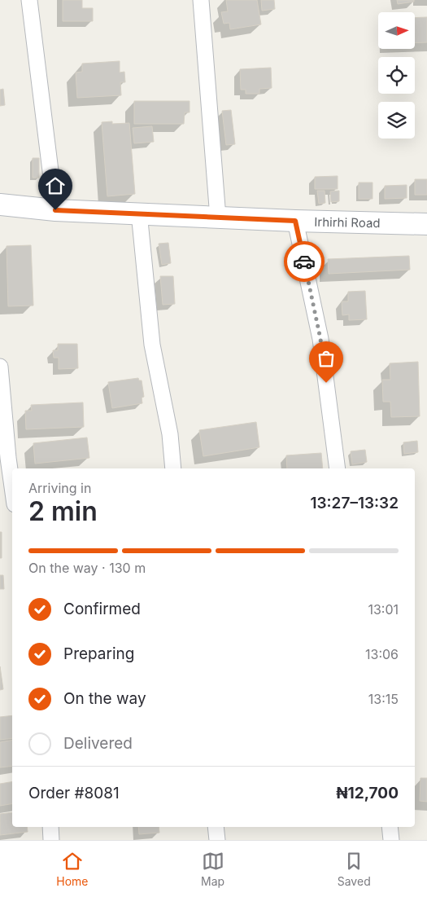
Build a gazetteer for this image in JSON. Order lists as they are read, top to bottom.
{
  "streets": {
    "street": ["Irhirhi Road"]
  },
  "north": "right",
  "page": {
    "heading": ["2 min", "Arriving in", "13:27–13:32"],
    "panel": ["Order #8081", "₦12,700"],
    "bar": "On the way · 130 m",
    "list": [
      ["Confirmed", "13:01"],
      ["Preparing", "13:06"],
      ["On the way", "13:15"],
      "Delivered"
    ],
    "tabs": ["Home", "Map", "Saved"]
  }
}
